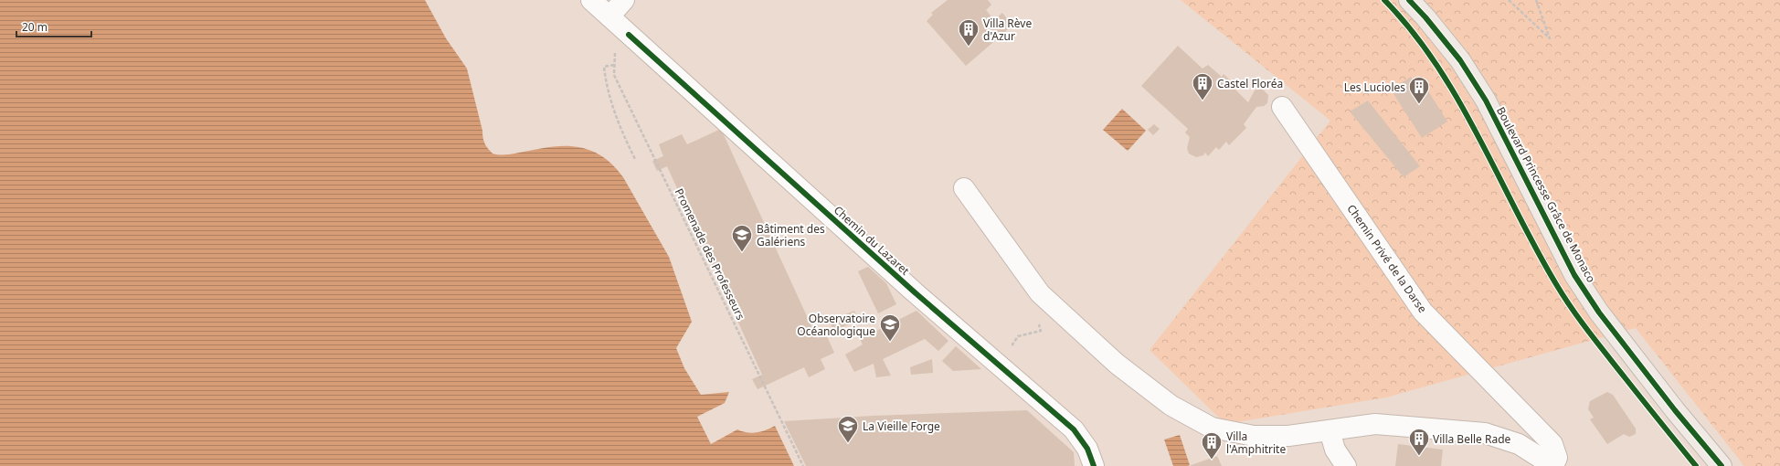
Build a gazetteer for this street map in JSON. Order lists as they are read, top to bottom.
{
  "streets": {
    "main road": ["Boulevard Princesse Grâce de Monaco"],
    "street": ["Chemin du Lazaret", "Chemin Privé de la Darse"],
    "path": ["Promenade des Professeurs"]
  },
  "crossings": [
    ["Chemin du Lazaret", "Promenade des Professeurs"]
  ],
  "places": {
    "building": [
      "Villa Rève d'Azur",
      "Castel Floréa",
      "Les Lucioles",
      "Villa Belle Rade",
      "Villa l'Amphitrite"
    ],
    "school or university": ["Bâtiment des Galériens", "Observatoire Océanologique", "La Vieille Forge"]
  },
  "scale_bar": "20 m"
}
